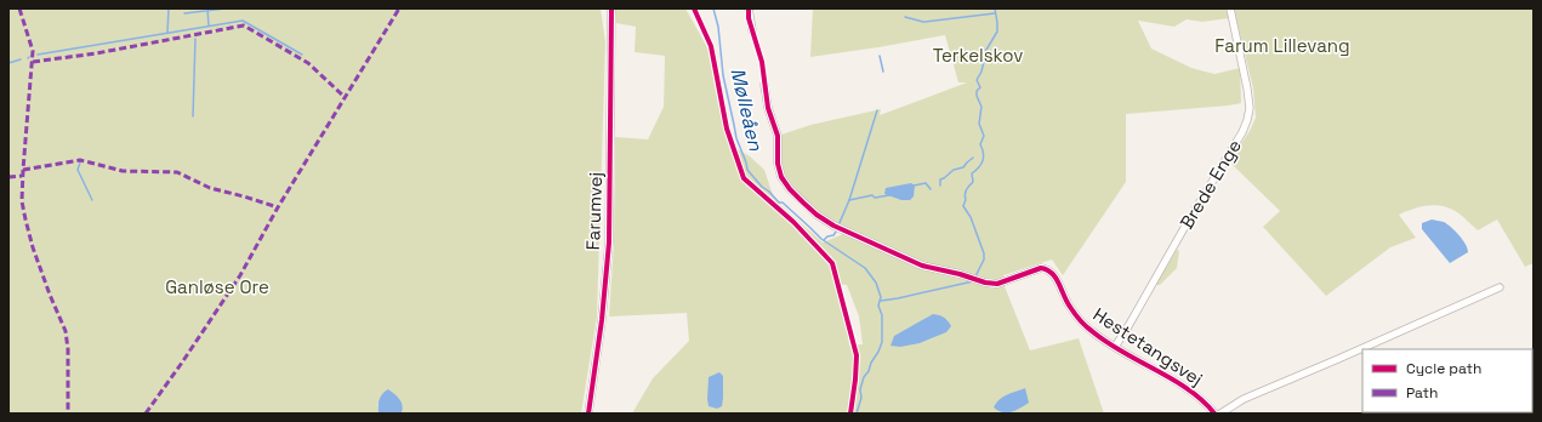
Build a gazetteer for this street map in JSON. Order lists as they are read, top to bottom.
{
  "streets": {
    "street": ["Brede Enge", "Farumvej", "Hestetangsvej"]
  },
  "crossings": [
    ["Brede Enge", "Hestetangsvej"]
  ],
  "water": ["Mølleåen"],
  "parks": ["Farum Lillevang", "Terkelskov", "Ganløse Ore"],
  "legend": ["Cycle path", "Path"]
}
